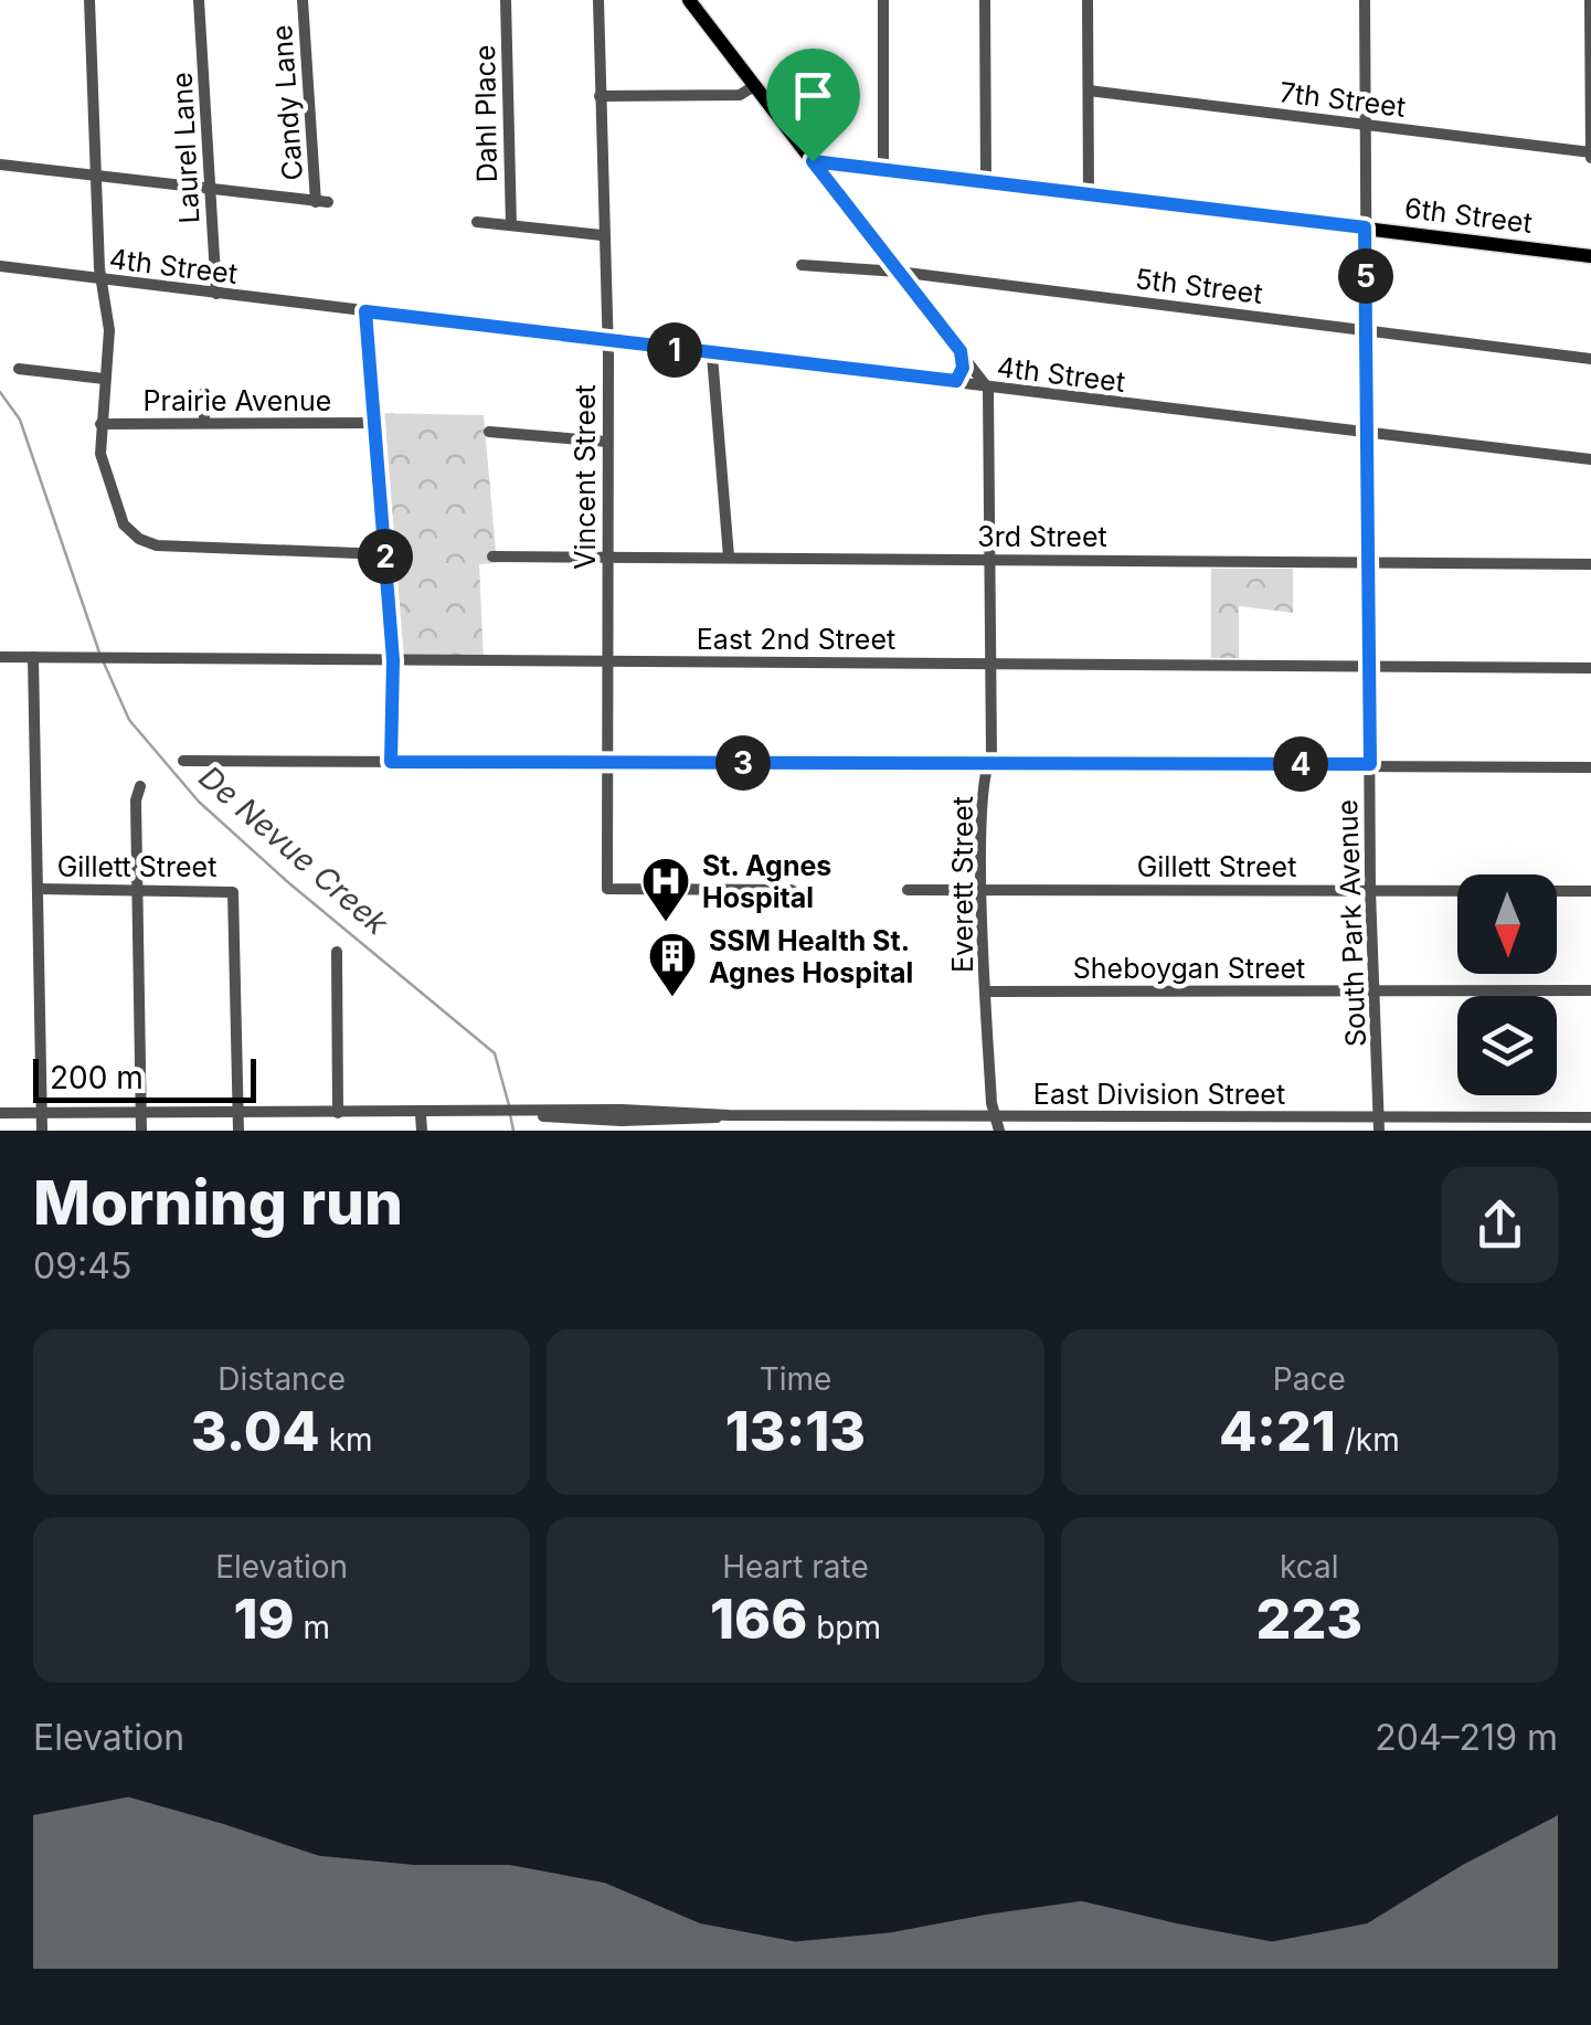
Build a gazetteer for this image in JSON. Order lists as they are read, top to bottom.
{
  "streets": {
    "main road": ["6th Street"],
    "street": [
      "7th Street",
      "Candy Lane",
      "Dahl Place",
      "Laurel Lane",
      "4th Street",
      "5th Street",
      "Prairie Avenue",
      "Vincent Street",
      "3rd Street",
      "East 2nd Street",
      "Gillett Street",
      "Everett Street",
      "South Park Avenue",
      "Sheboygan Street",
      "East Division Street"
    ]
  },
  "crossings": [
    ["7th Street", "South Park Avenue"],
    ["Candy Lane", "Laurel Lane"],
    ["Laurel Lane", "4th Street"],
    ["6th Street", "South Park Avenue"],
    ["4th Street", "Vincent Street"],
    ["4th Street", "Everett Street"],
    ["4th Street", "South Park Avenue"],
    ["5th Street", "South Park Avenue"],
    ["Vincent Street", "3rd Street"],
    ["Vincent Street", "East 2nd Street"],
    ["3rd Street", "Everett Street"],
    ["3rd Street", "South Park Avenue"],
    ["East 2nd Street", "Everett Street"],
    ["East 2nd Street", "South Park Avenue"],
    ["Gillett Street", "Everett Street"],
    ["Gillett Street", "South Park Avenue"],
    ["Gillett Street", "East Division Street"],
    ["Everett Street", "Sheboygan Street"],
    ["Everett Street", "East Division Street"],
    ["South Park Avenue", "Sheboygan Street"],
    ["South Park Avenue", "East Division Street"]
  ],
  "water": ["De Nevue Creek"],
  "places": {
    "hospital": ["St. Agnes Hospital"],
    "building": ["SSM Health St. Agnes Hospital"]
  },
  "scale_bar": "200 m",
  "north": "bottom",
  "page": {
    "pins": [
      "5",
      "1",
      "2",
      "3",
      "4"
    ],
    "scale": "200 m",
    "heading": ["Morning run", "09:45"],
    "stats": [
      ["Distance", "3.04 km"],
      ["Time", "13:13"],
      ["Pace", "4:21 /km"],
      ["Elevation", "19 m"],
      ["Heart rate", "166 bpm"],
      ["kcal", "223"]
    ],
    "chart": ["Elevation", "204–219 m"]
  }
}
